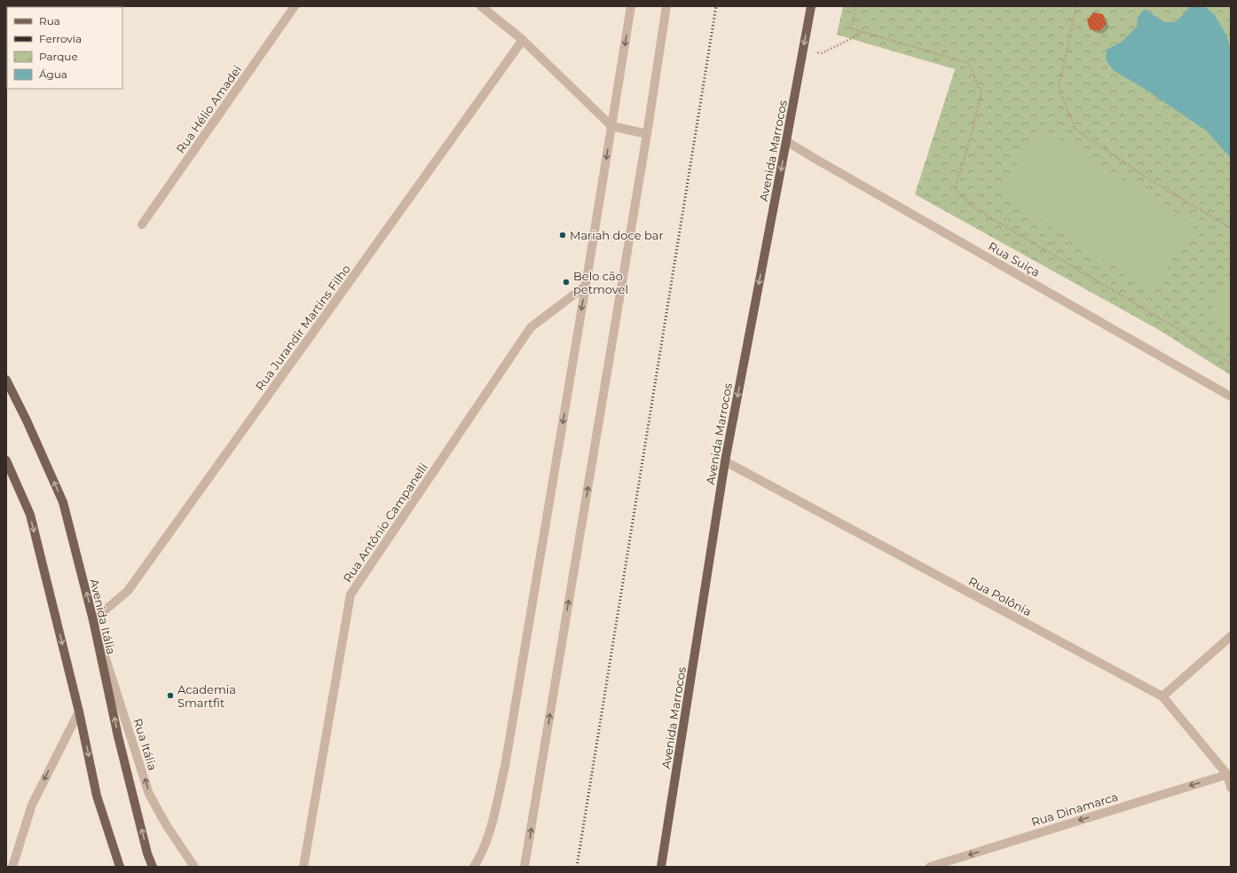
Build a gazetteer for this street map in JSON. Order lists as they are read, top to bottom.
{
  "streets": {
    "main road": ["Avenida Marrocos", "Avenida Itália"],
    "street": [
      "Rua Hélio Amadei",
      "Rua Suiça",
      "Rua Jurandir Martins Filho",
      "Rua Antônio Campanelli",
      "Rua Polônia",
      "Rua Itália",
      "Rua Dinamarca"
    ]
  },
  "crossings": [
    ["Avenida Marrocos", "Rua Suiça"],
    ["Avenida Marrocos", "Rua Polônia"],
    ["Rua Jurandir Martins Filho", "Avenida Itália"],
    ["Rua Jurandir Martins Filho", "Rua Itália"],
    ["Rua Polônia", "Rua Dinamarca"],
    ["Avenida Itália", "Rua Itália"]
  ],
  "one_way": ["Avenida Marrocos", "Rua Itália", "Rua Dinamarca"],
  "places": ["Mariah doce bar", "Belo cão petmovel", "Academia Smartfit"],
  "legend": [
    "Rua",
    "Ferrovia",
    "Parque",
    "Água"
  ]
}
